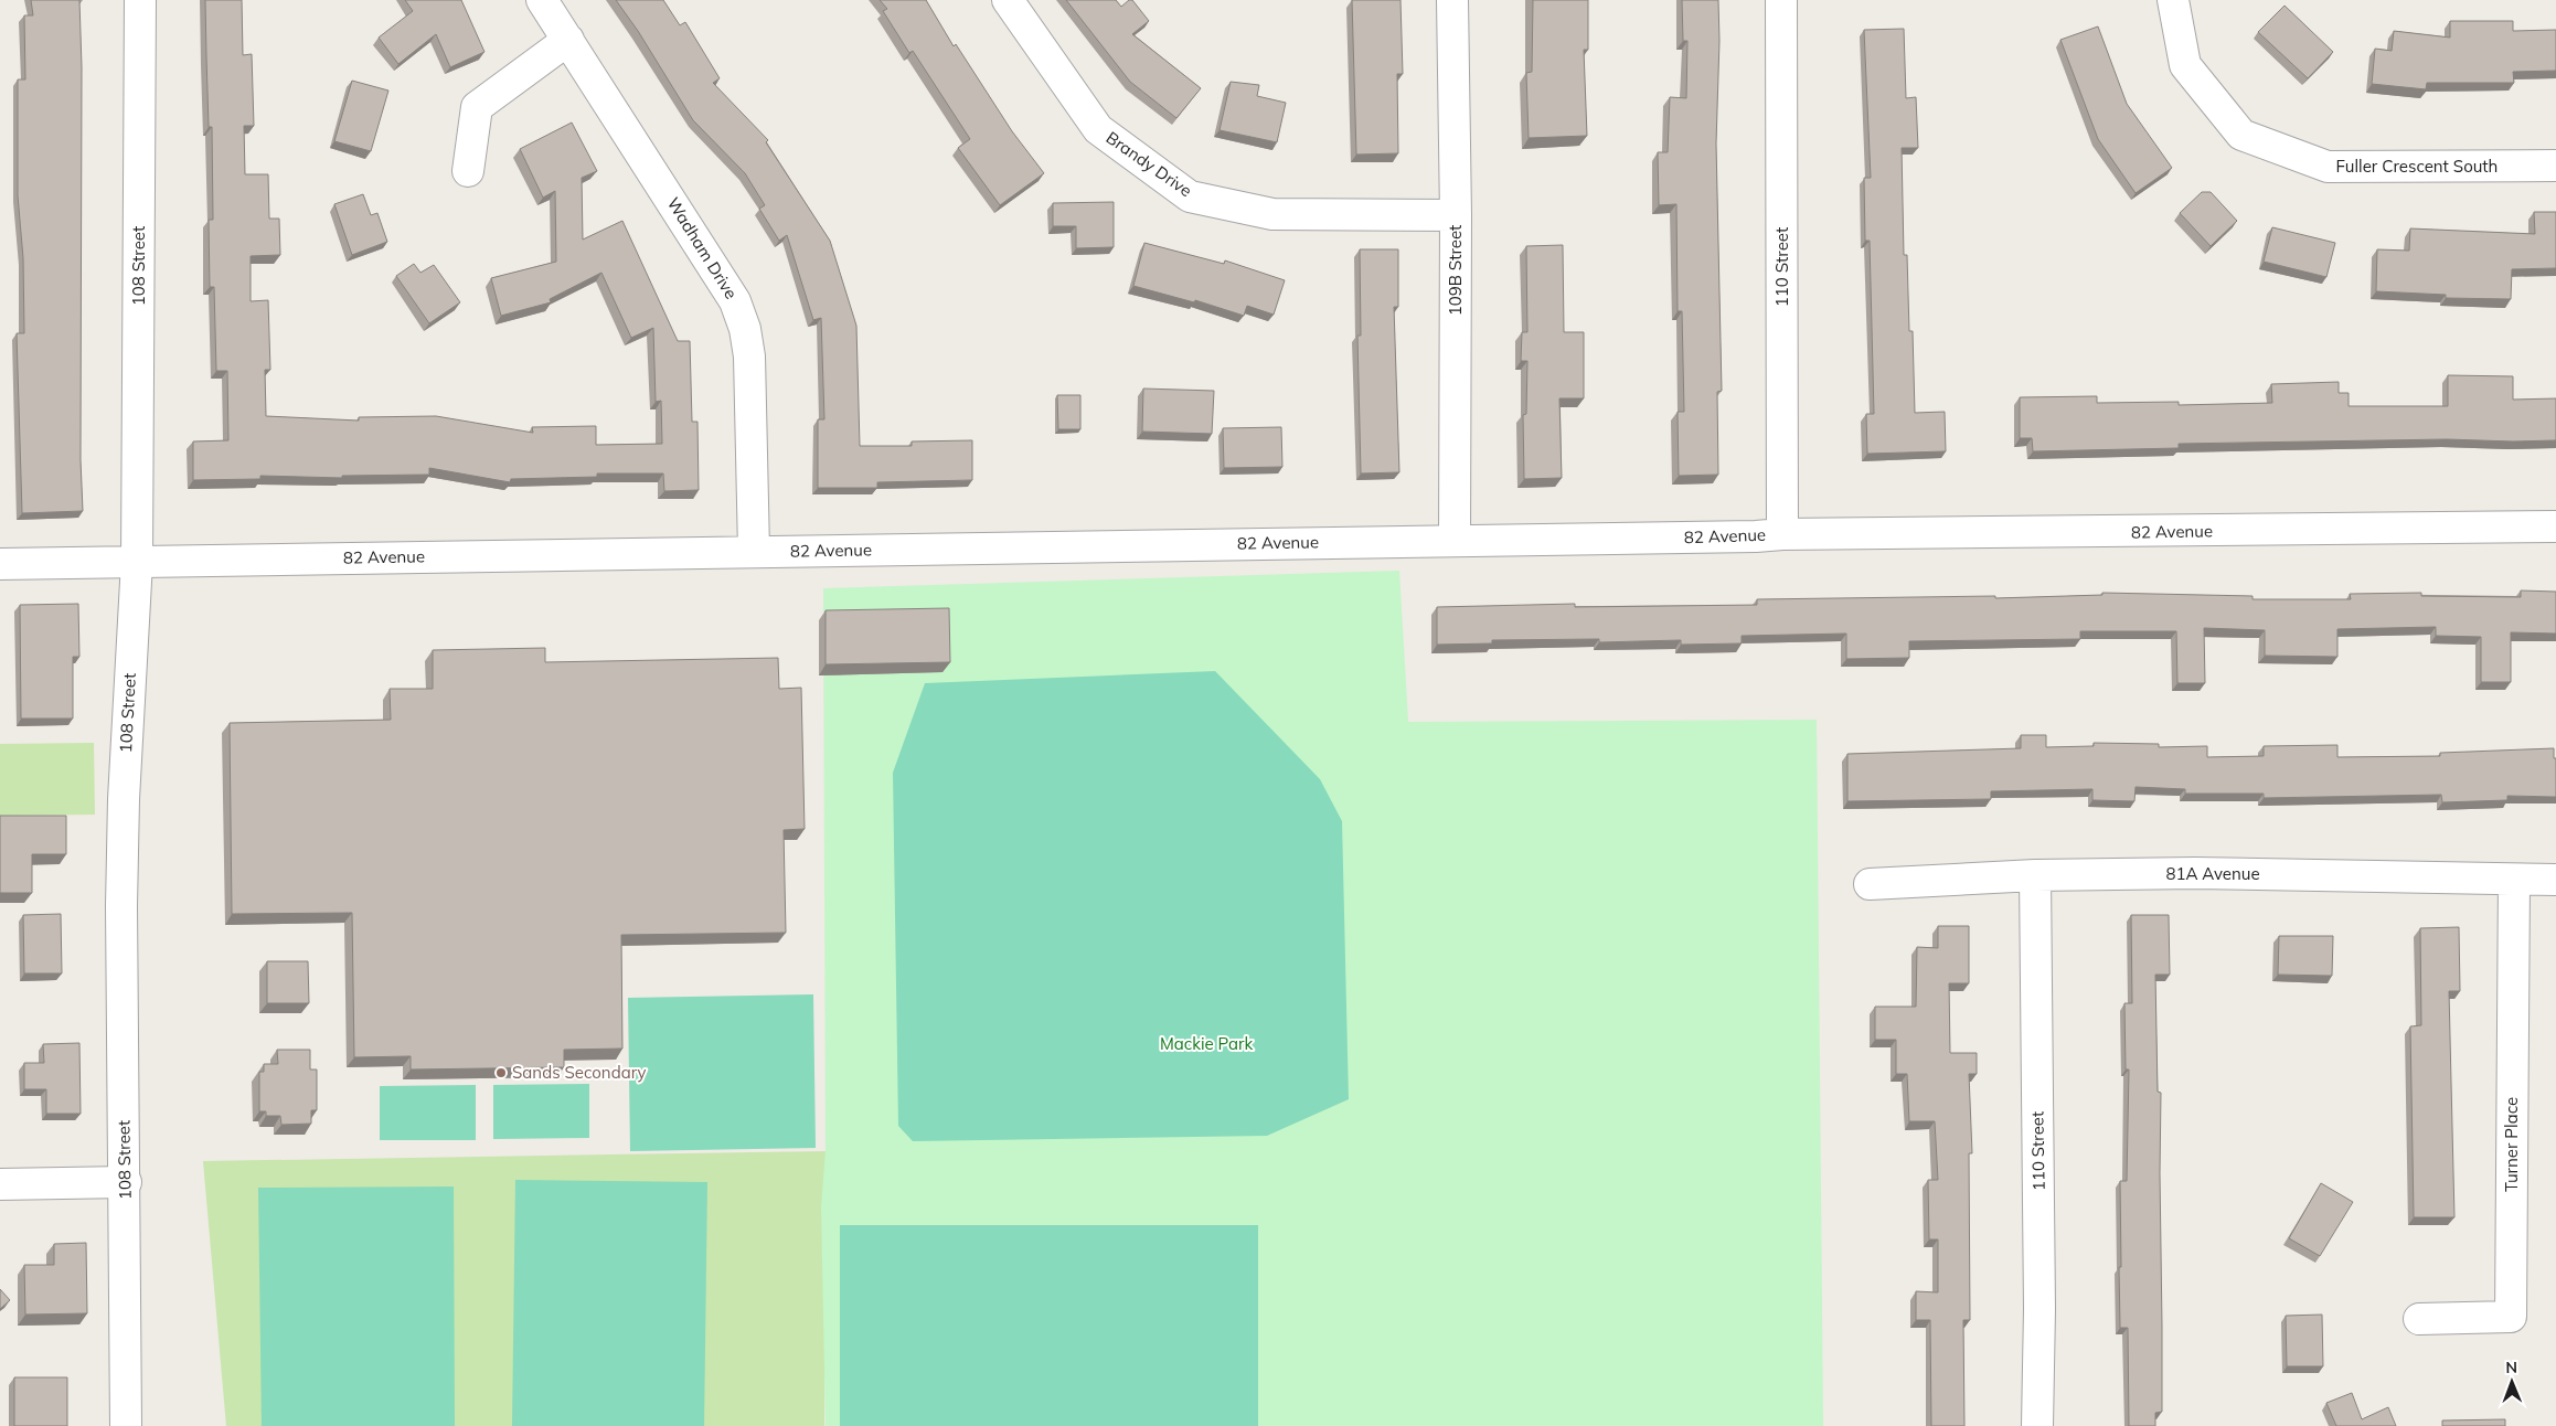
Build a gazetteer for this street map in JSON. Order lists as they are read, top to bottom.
{
  "streets": {
    "street": [
      "Brandy Drive",
      "Fuller Crescent South",
      "Wadham Drive",
      "108 Street",
      "110 Street",
      "109B Street",
      "82 Avenue",
      "81A Avenue",
      "Turner Place"
    ]
  },
  "crossings": [
    ["Brandy Drive", "109B Street"],
    ["Wadham Drive", "82 Avenue"],
    ["108 Street", "82 Avenue"],
    ["110 Street", "82 Avenue"],
    ["110 Street", "81A Avenue"],
    ["109B Street", "82 Avenue"],
    ["81A Avenue", "Turner Place"]
  ],
  "parks": ["Mackie Park"],
  "places": ["Sands Secondary"],
  "north": "top"
}
